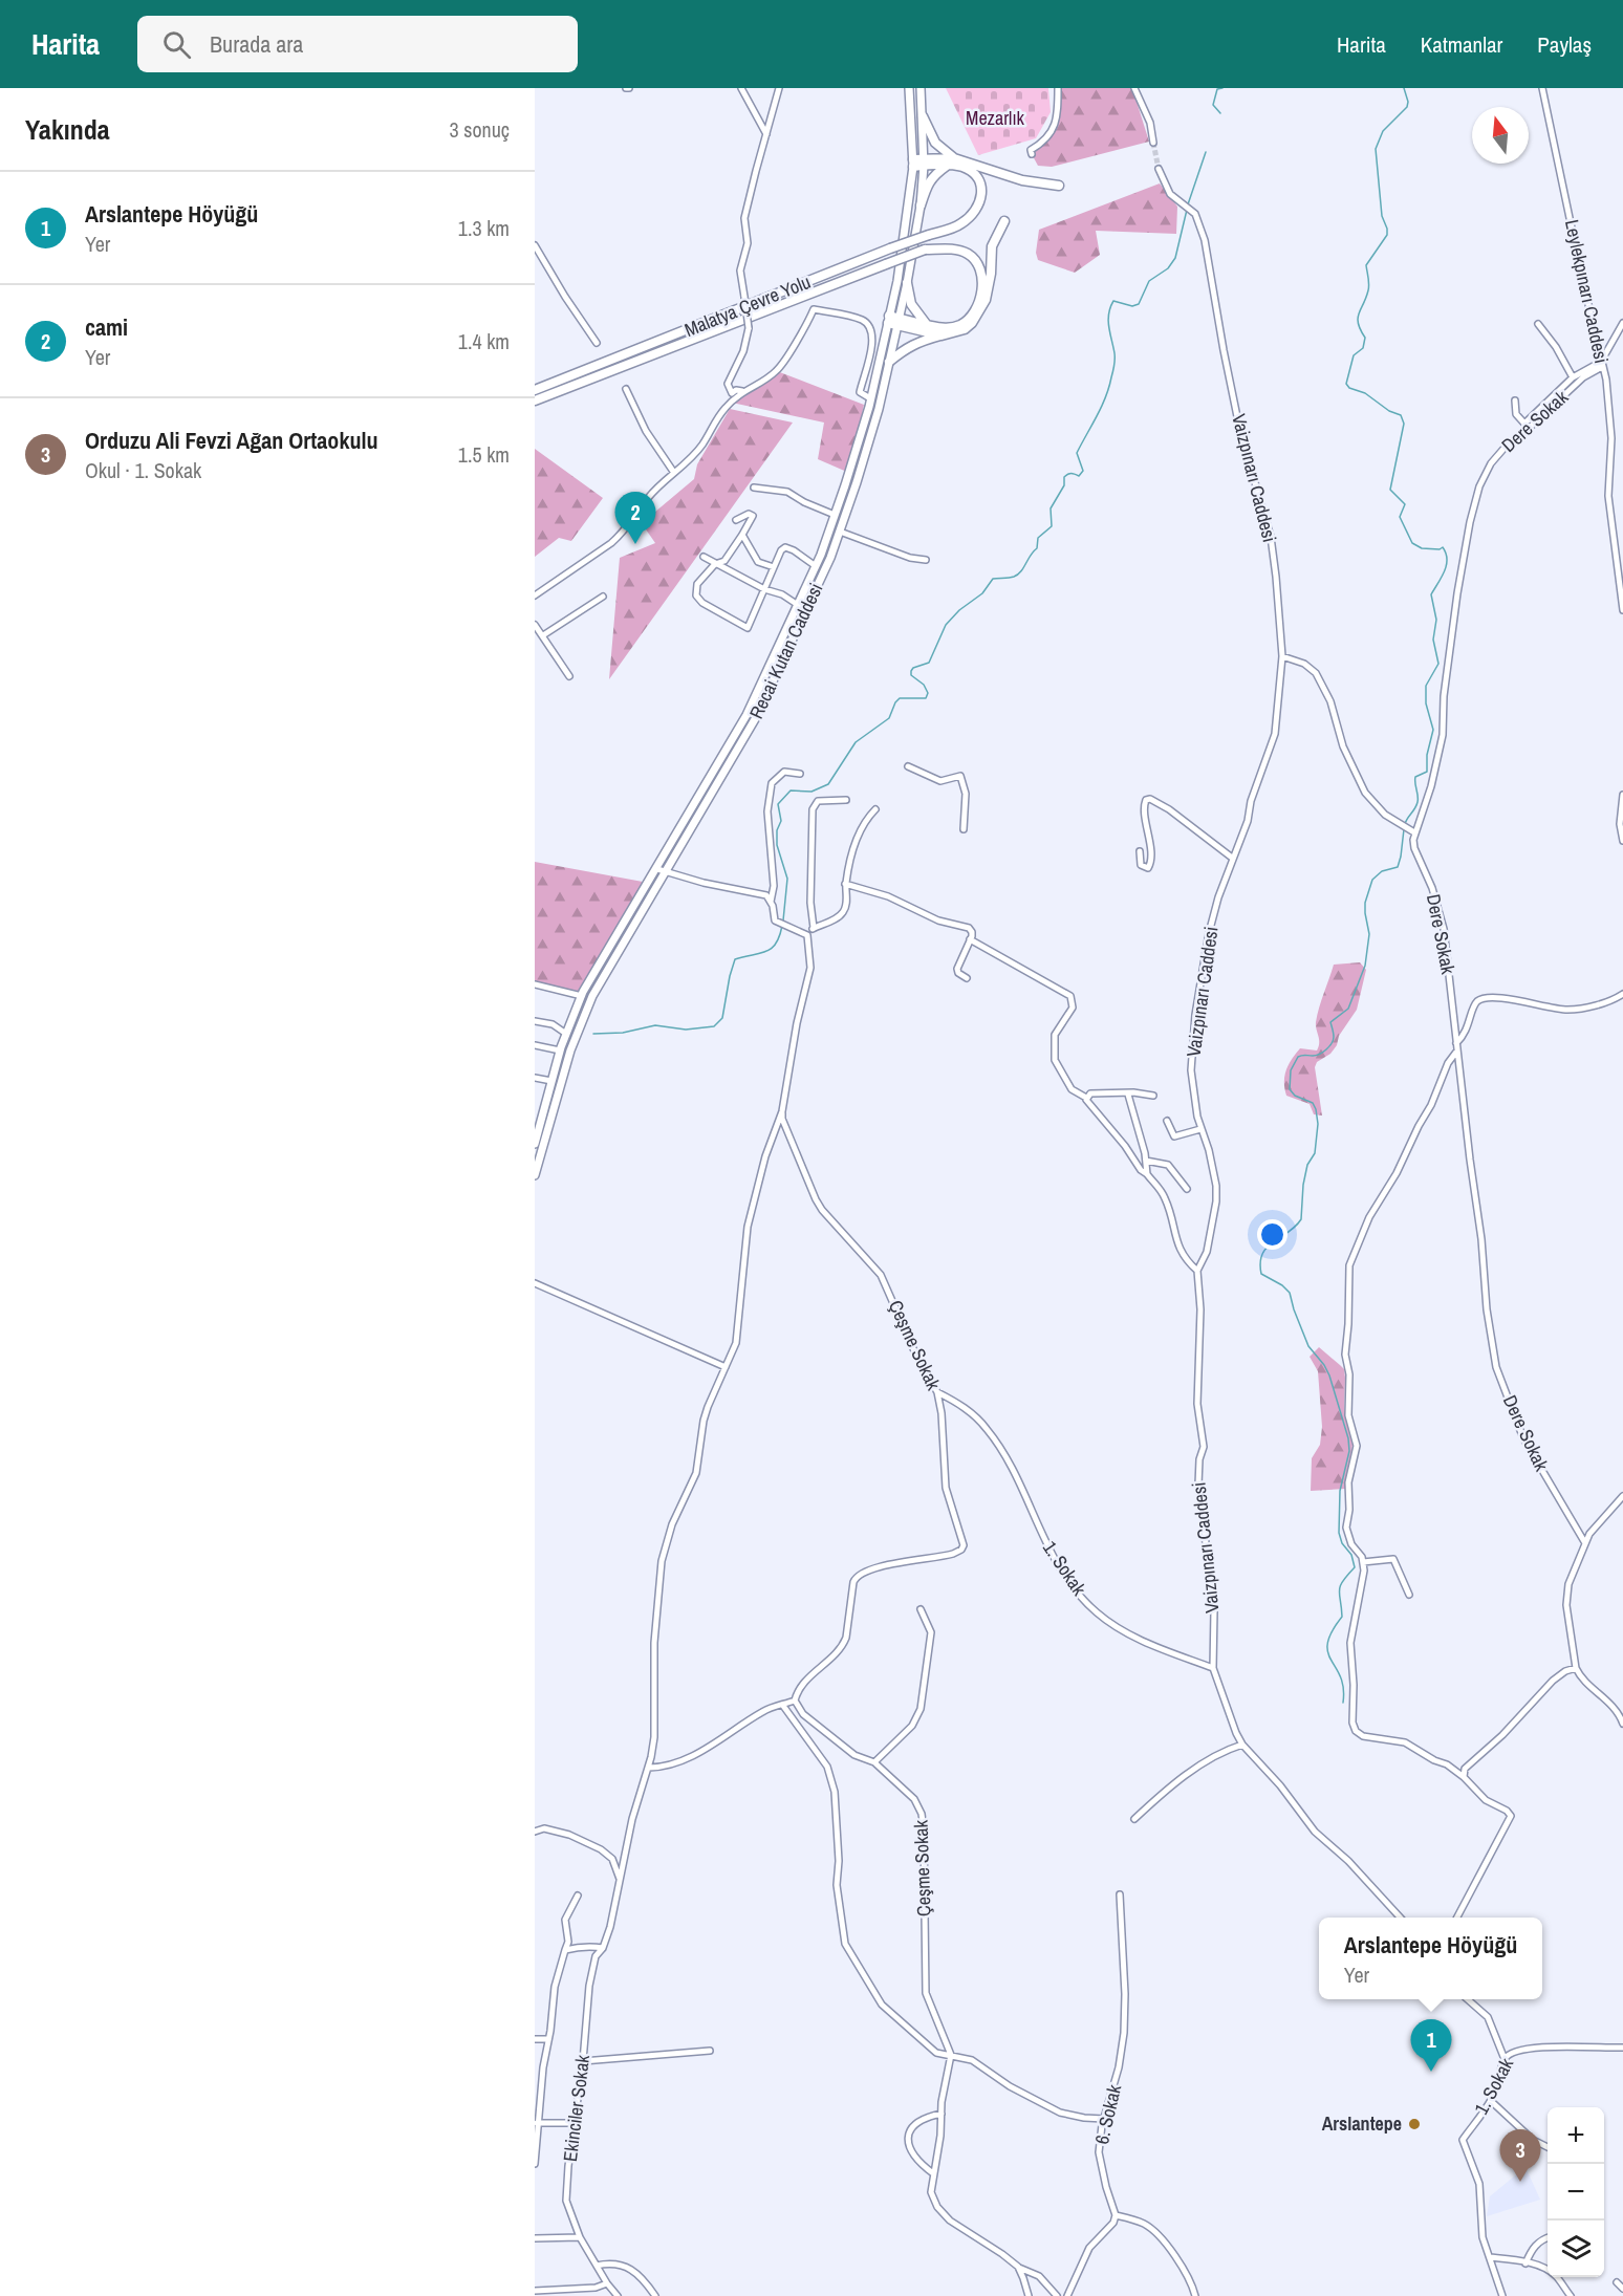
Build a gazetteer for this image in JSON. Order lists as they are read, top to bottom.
{
  "streets": {
    "highway": ["Malatya Çevre Yolu"],
    "main road": ["Recai Kutan Caddesi"],
    "street": [
      "Leylekpınarı Caddesi",
      "Dere Sokak",
      "Vaizpınarı Caddesi",
      "Çeşme Sokak",
      "1. Sokak",
      "Ekinciler Sokak",
      "6. Sokak"
    ]
  },
  "crossings": [
    ["Leylekpınarı Caddesi", "Dere Sokak"],
    ["Vaizpınarı Caddesi", "1. Sokak"],
    ["Çeşme Sokak", "1. Sokak"],
    ["Çeşme Sokak", "Ekinciler Sokak"]
  ],
  "parks": ["Mezarlık"],
  "places": ["Arslantepe"],
  "north": "top",
  "page": {
    "header": "Harita",
    "search": "Burada ara",
    "nav": ["Harita", "Katmanlar", "Paylaş"],
    "heading": ["Yakında", "3 sonuç"],
    "list": [
      {
        "mark": "1",
        "name": "Arslantepe Höyüğü",
        "note": "Yer",
        "value": "1.3 km"
      },
      {
        "mark": "2",
        "name": "cami",
        "note": "Yer",
        "value": "1.4 km"
      },
      {
        "mark": "3",
        "name": "Orduzu Ali Fevzi Ağan Ortaokulu",
        "note": "Okul · 1. Sokak",
        "value": "1.5 km"
      }
    ],
    "pins": ["2", "1", "3"],
    "popup": ["Arslantepe Höyüğü", "Yer"],
    "map_buttons": ["+", "−"]
  }
}
